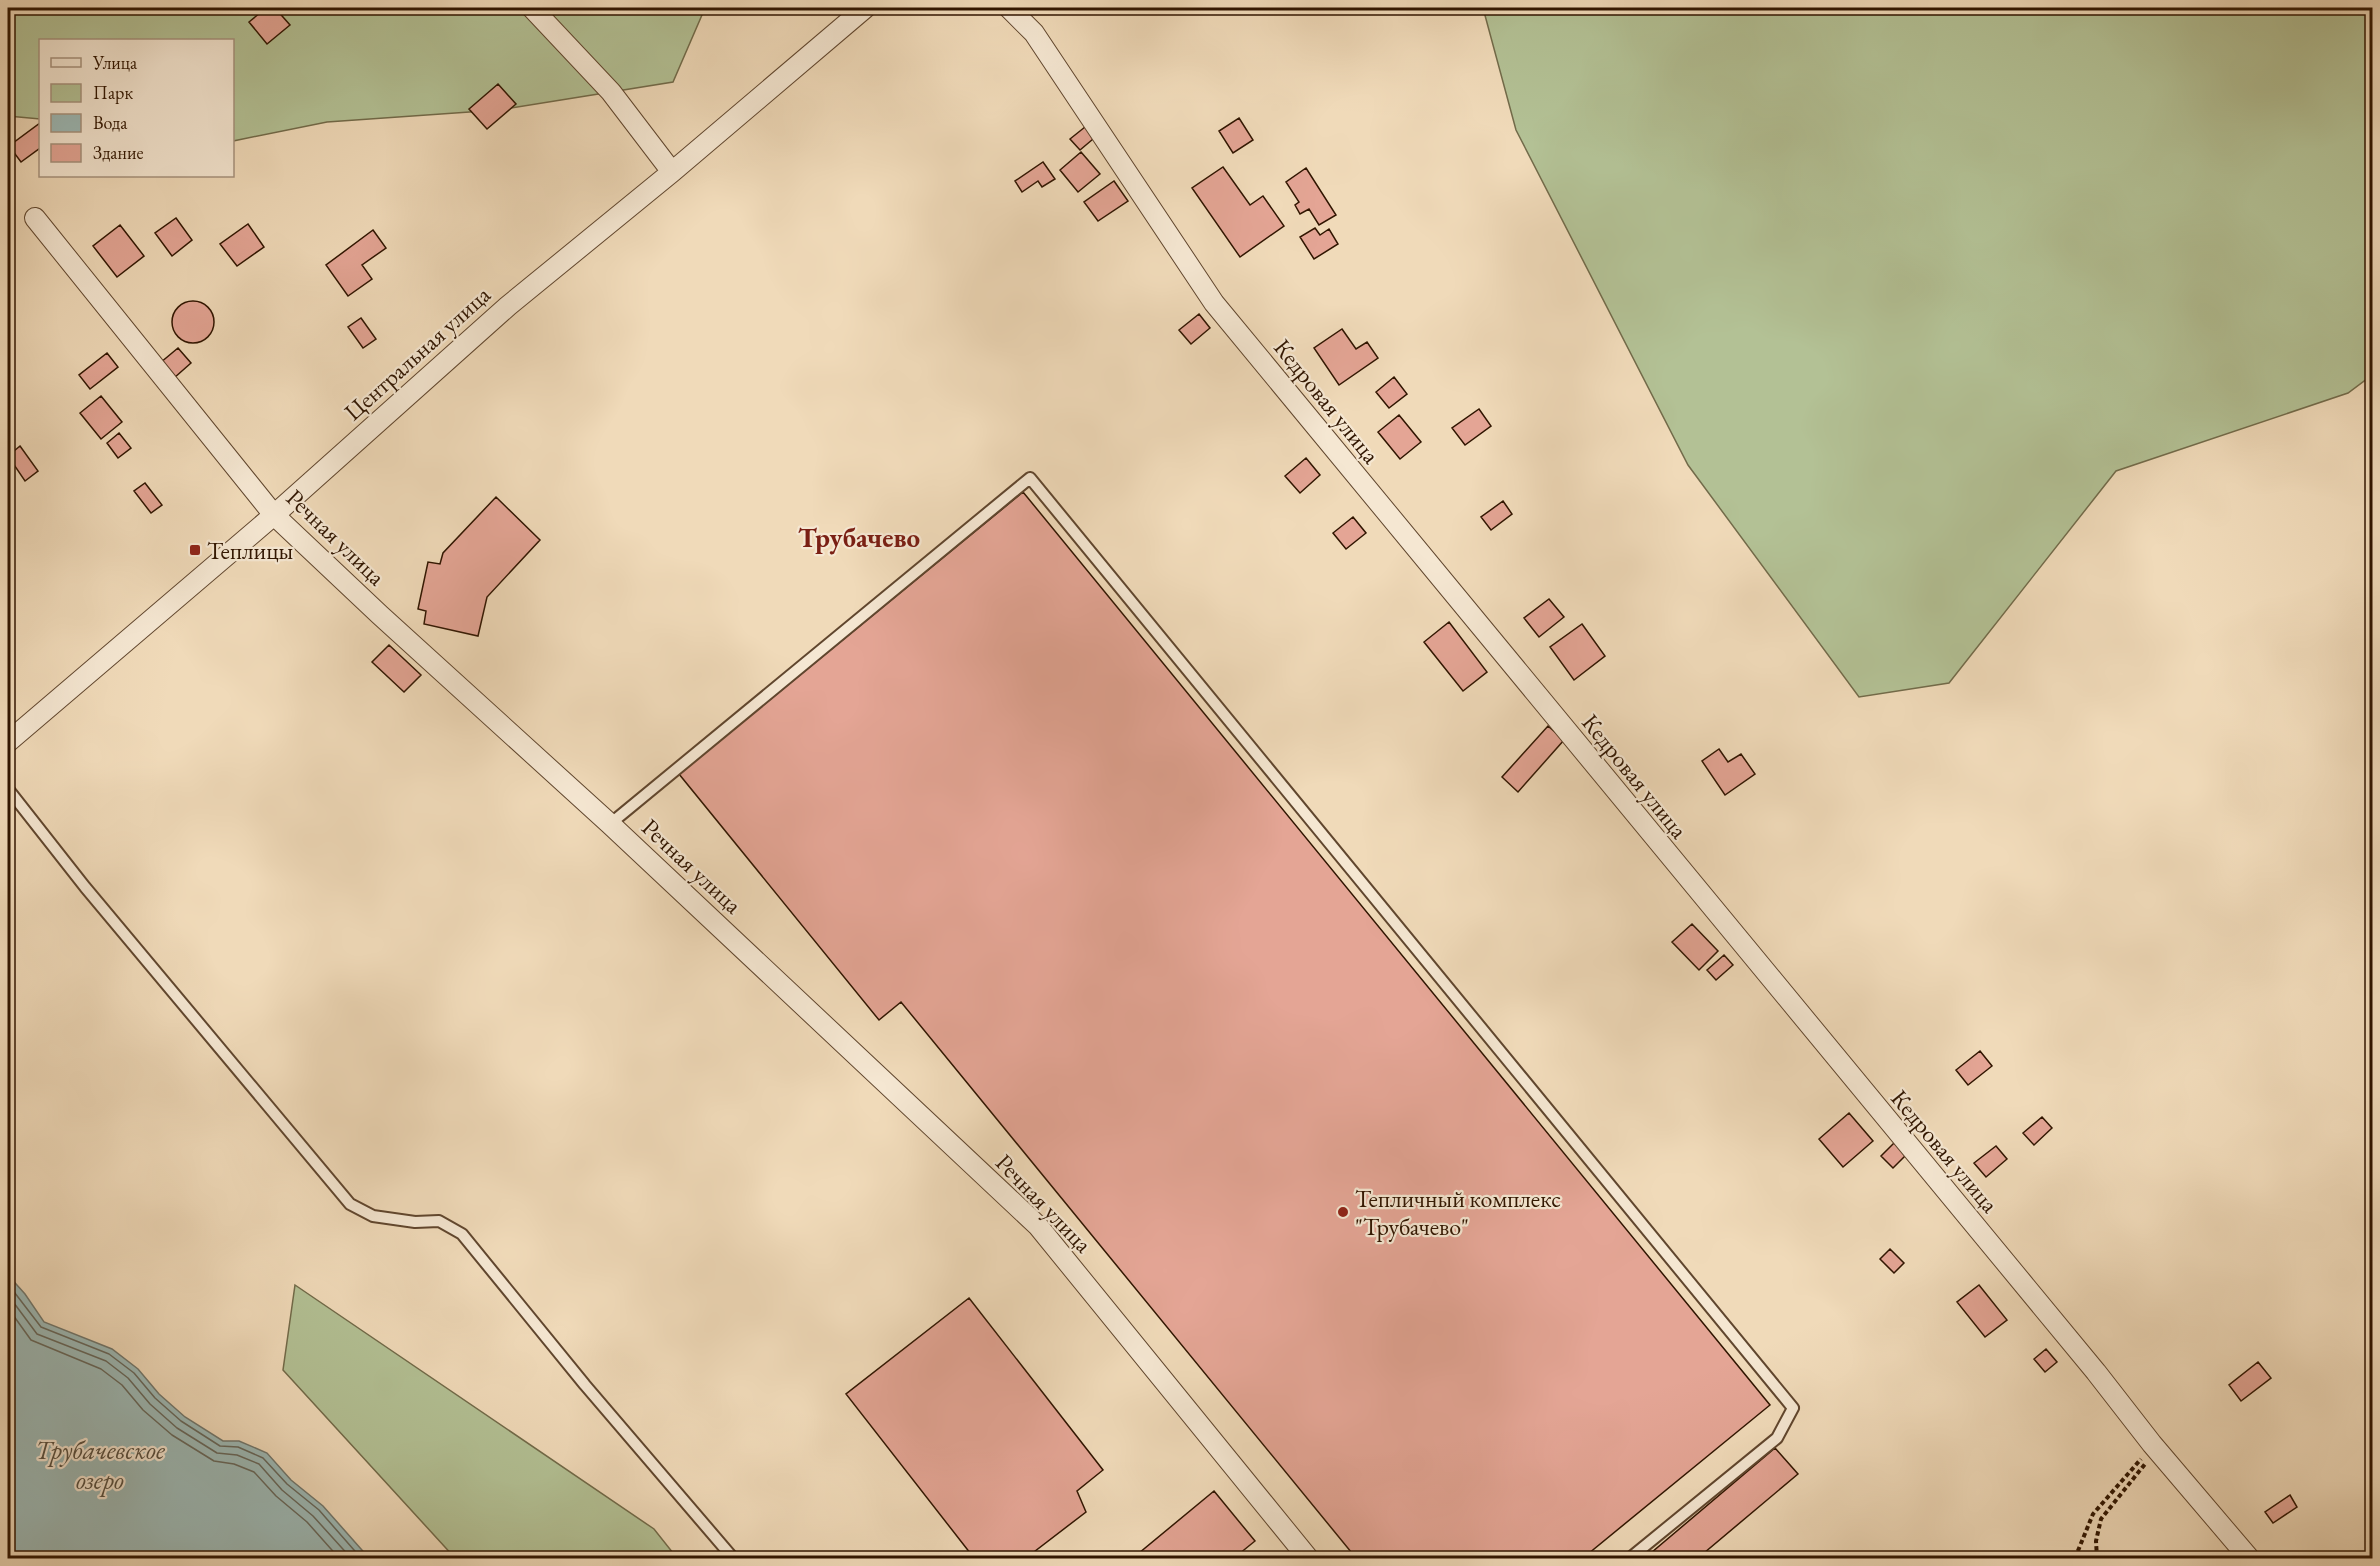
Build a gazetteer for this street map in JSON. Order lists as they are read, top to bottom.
{
  "streets": {
    "street": ["Центральная улица", "Кедровая улица", "Речная улица"]
  },
  "crossings": [
    ["Центральная улица", "Речная улица"]
  ],
  "districts": ["Трубачево"],
  "water": ["Трубачевское озеро"],
  "places": {
    "transit": ["Теплицы"],
    "other": ["Тепличный комплекс \"Трубачево\""]
  },
  "legend": [
    "Улица",
    "Парк",
    "Вода",
    "Здание"
  ]
}
